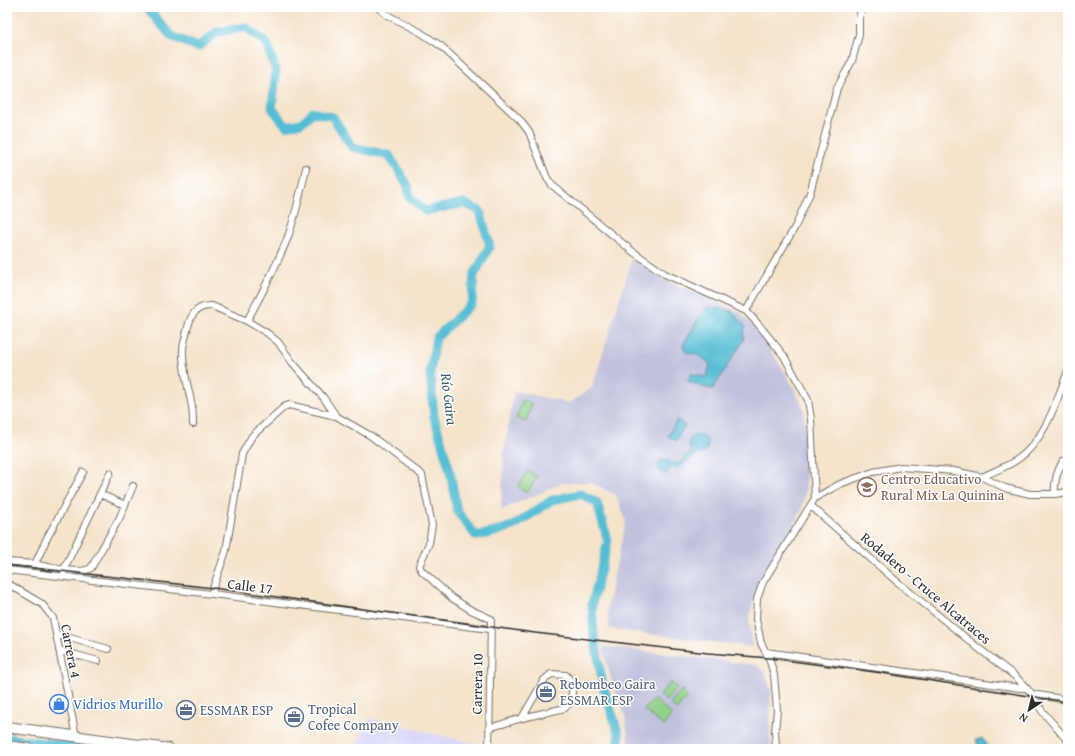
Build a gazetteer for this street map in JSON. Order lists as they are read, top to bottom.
{
  "streets": {
    "street": [
      "Calle 17",
      "Rodadero - Cruce Alcatraces",
      "Carrera 4",
      "Carrera 10"
    ]
  },
  "crossings": [
    ["Calle 17", "Carrera 10"]
  ],
  "water": ["Río Gaira"],
  "places": {
    "school or university": ["Centro Educativo Rural Mix La Quinina"],
    "office": ["Rebombeo Gaira ESSMAR ESP", "ESSMAR ESP", "Tropical Cofee Company"],
    "shop": ["Vidrios Murillo"]
  },
  "north": "bottom left"
}
